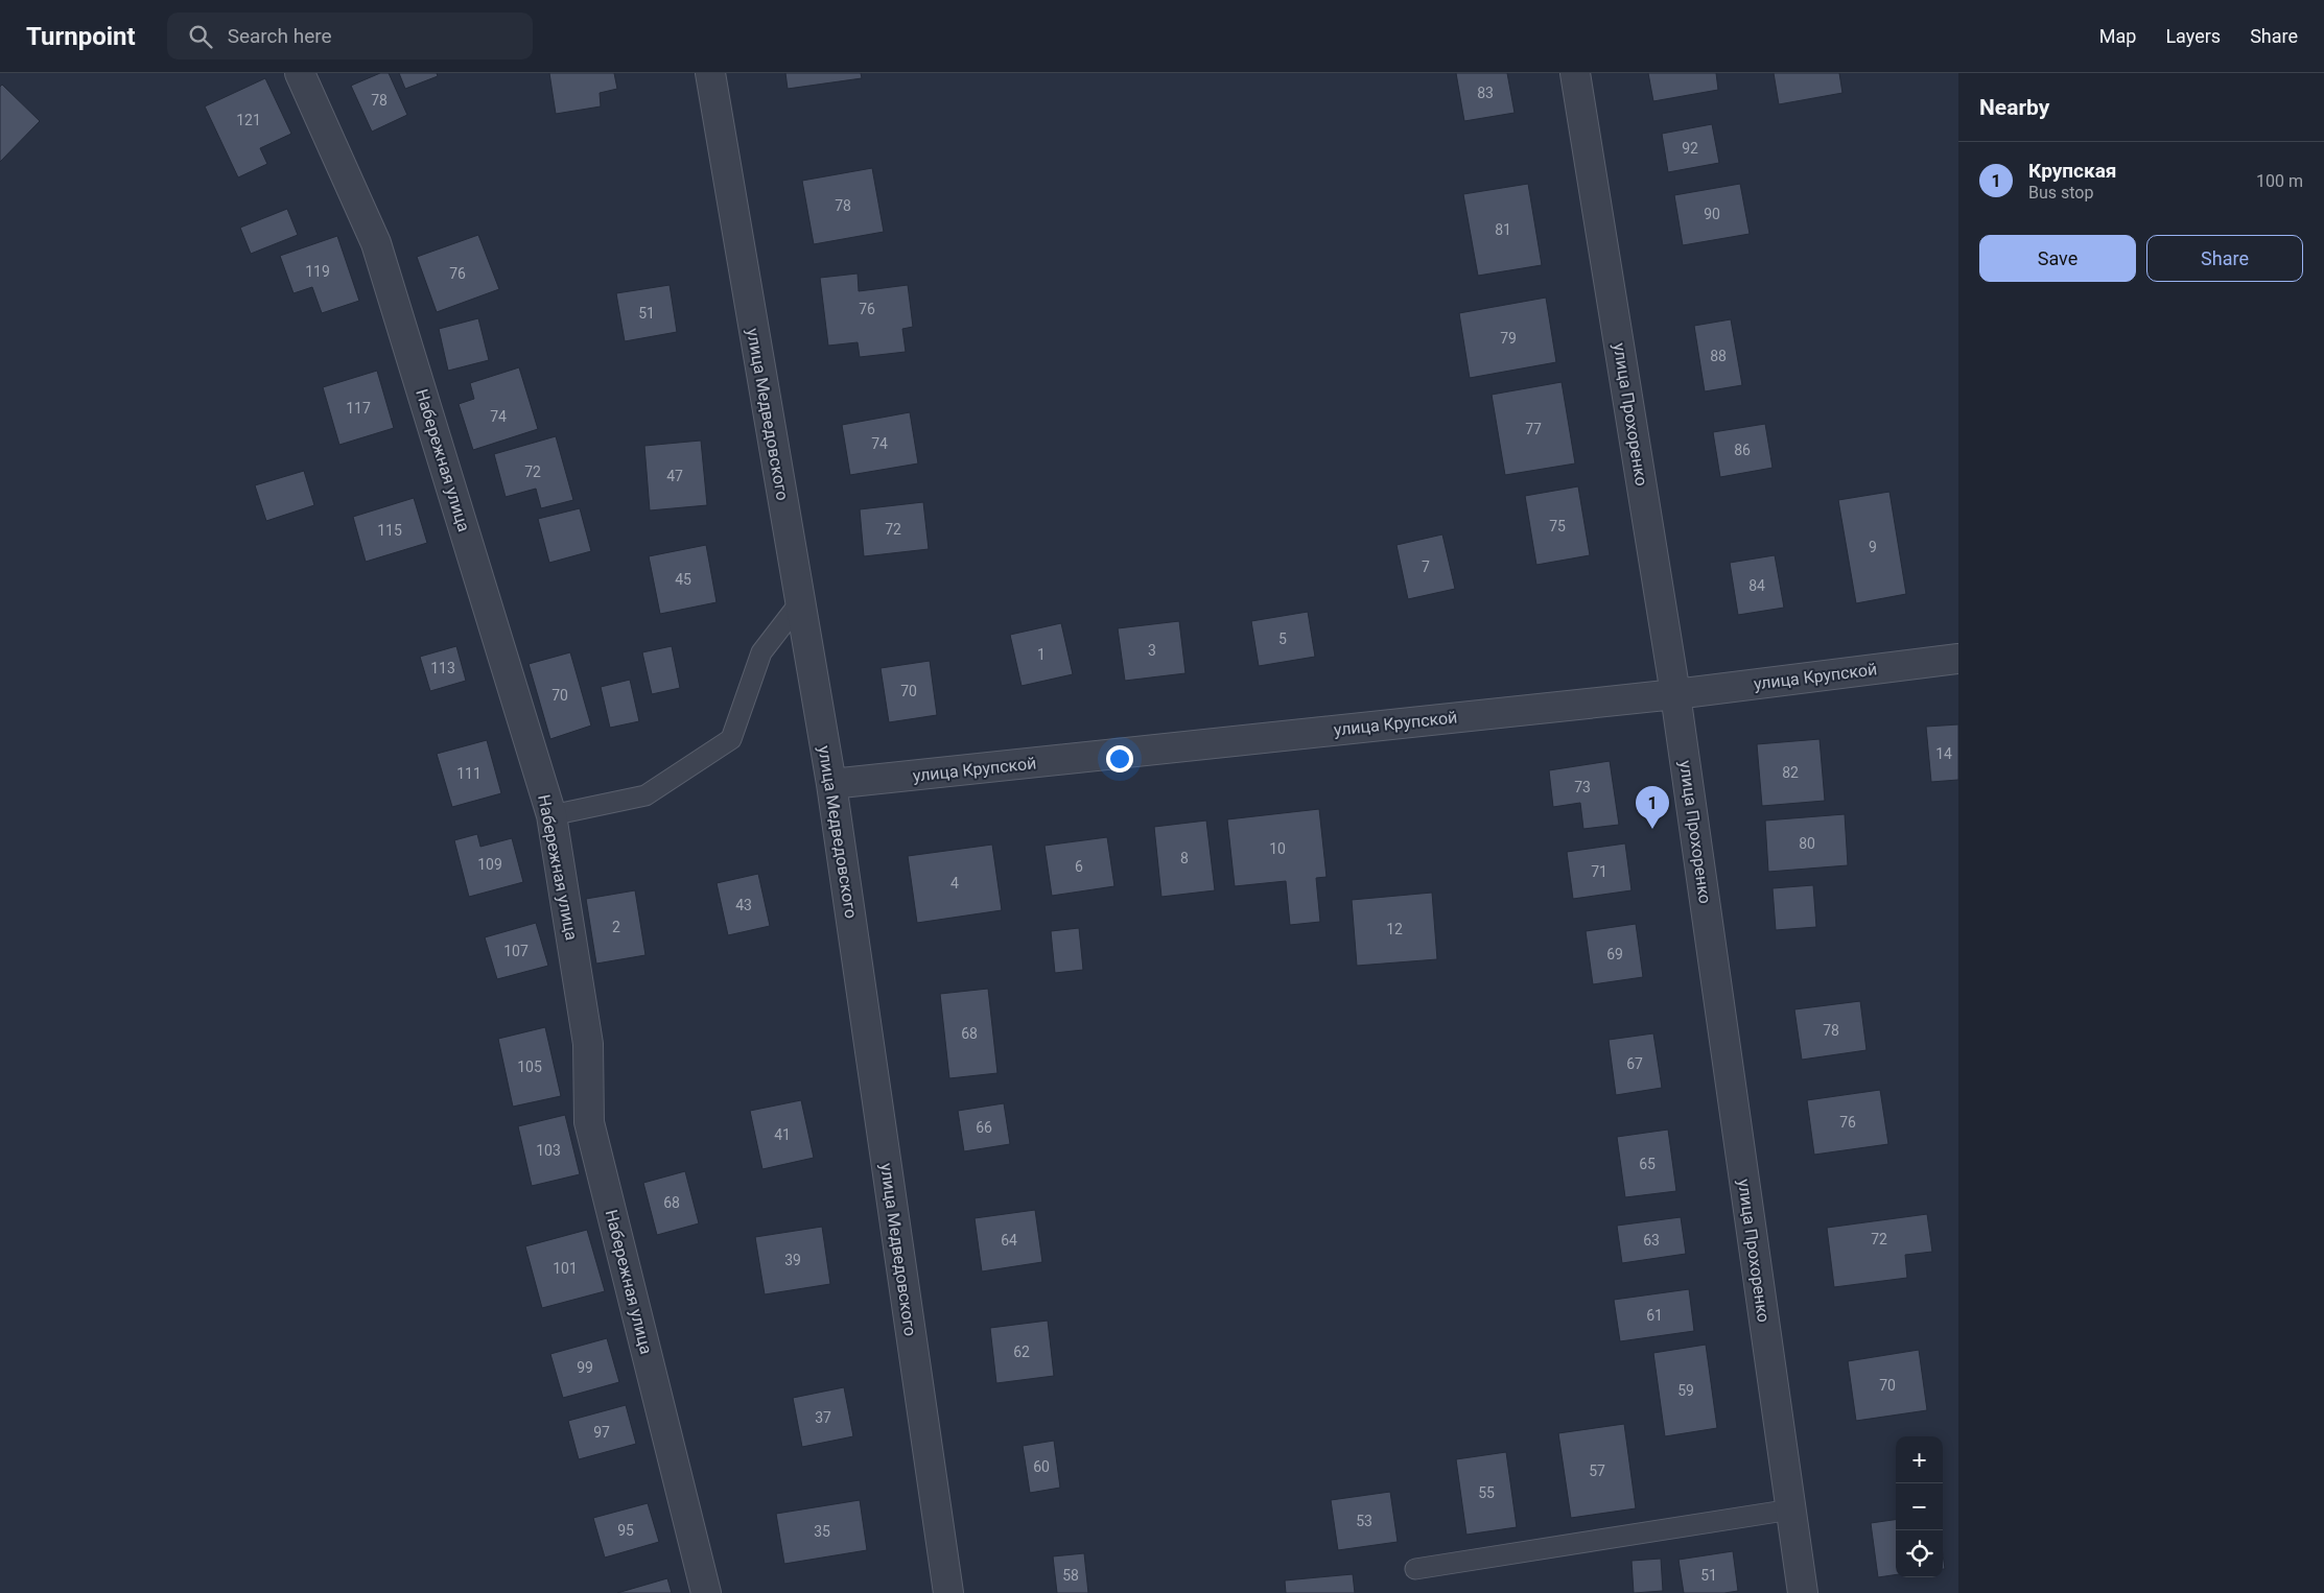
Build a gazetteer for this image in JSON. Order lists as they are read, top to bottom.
{
  "streets": {
    "street": [
      "улица Медведовского",
      "улица Прохоренко",
      "Набережная улица",
      "улица Крупской"
    ]
  },
  "crossings": [
    ["улица Медведовского", "улица Крупской"],
    ["улица Прохоренко", "улица Крупской"]
  ],
  "house_numbers": [
    "83",
    "78",
    "121",
    "92",
    "78",
    "90",
    "81",
    "119",
    "76",
    "76",
    "51",
    "79",
    "88",
    "117",
    "74",
    "77",
    "74",
    "86",
    "72",
    "47",
    "75",
    "72",
    "115",
    "9",
    "7",
    "45",
    "84",
    "5",
    "3",
    "1",
    "113",
    "70",
    "70",
    "14",
    "82",
    "111",
    "73",
    "80",
    "10",
    "8",
    "109",
    "6",
    "71",
    "4",
    "43",
    "2",
    "12",
    "107",
    "69",
    "78",
    "68",
    "67",
    "105",
    "76",
    "66",
    "41",
    "103",
    "65",
    "68",
    "72",
    "64",
    "63",
    "39",
    "101",
    "61",
    "62",
    "99",
    "70",
    "59",
    "37",
    "97",
    "60",
    "57",
    "55",
    "53",
    "95",
    "35",
    "58",
    "51"
  ],
  "page": {
    "header": "Turnpoint",
    "search": "Search here",
    "nav": ["Map", "Layers", "Share"],
    "heading": "Nearby",
    "list": [
      {
        "mark": "1",
        "name": "Крупская",
        "note": "Bus stop",
        "value": "100 m"
      }
    ],
    "buttons": ["Save", "Share"],
    "pins": "1",
    "map_buttons": ["+", "−"]
  }
}
